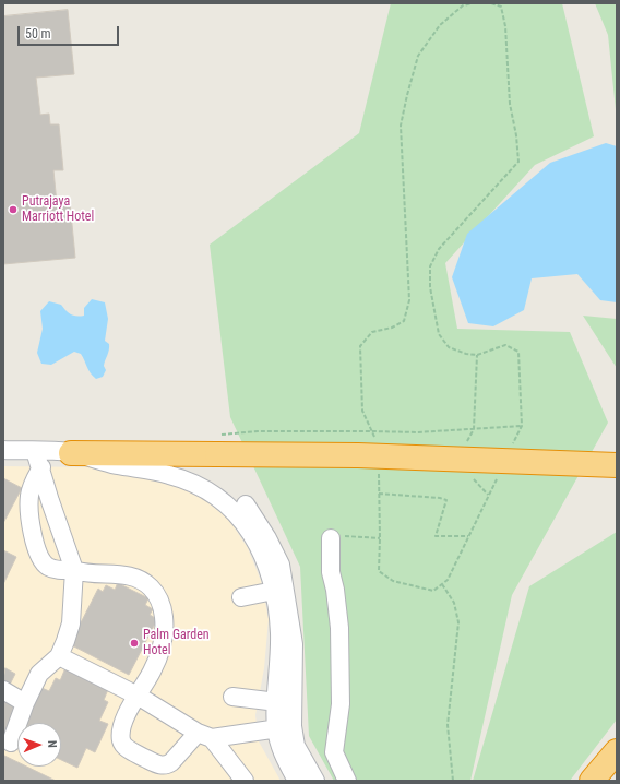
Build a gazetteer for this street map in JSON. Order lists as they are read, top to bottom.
{
  "places": ["Putrajaya Marriott Hotel", "Palm Garden Hotel"],
  "scale_bar": "50 m",
  "north": "right"
}
